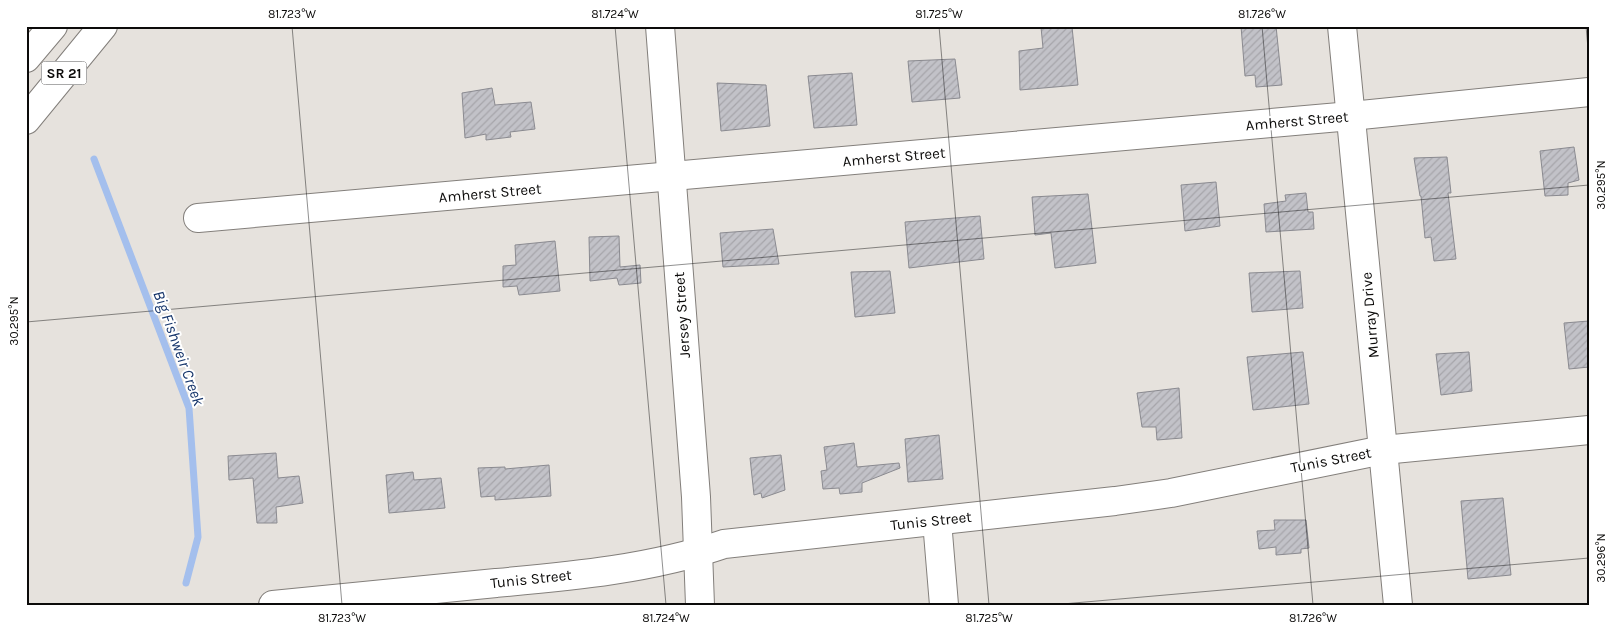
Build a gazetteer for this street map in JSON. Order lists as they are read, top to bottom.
{
  "streets": {
    "street": [
      "SR 21",
      "Amherst Street",
      "Jersey Street",
      "Murray Drive",
      "Tunis Street"
    ]
  },
  "crossings": [
    ["Amherst Street", "Jersey Street"],
    ["Amherst Street", "Murray Drive"],
    ["Jersey Street", "Tunis Street"],
    ["Murray Drive", "Tunis Street"]
  ],
  "water": ["Big Fishweir Creek"],
  "coordinates": [
    "81.723°W",
    "81.724°W",
    "81.725°W",
    "81.726°W",
    "30.295°N",
    "30.296°N"
  ]
}
